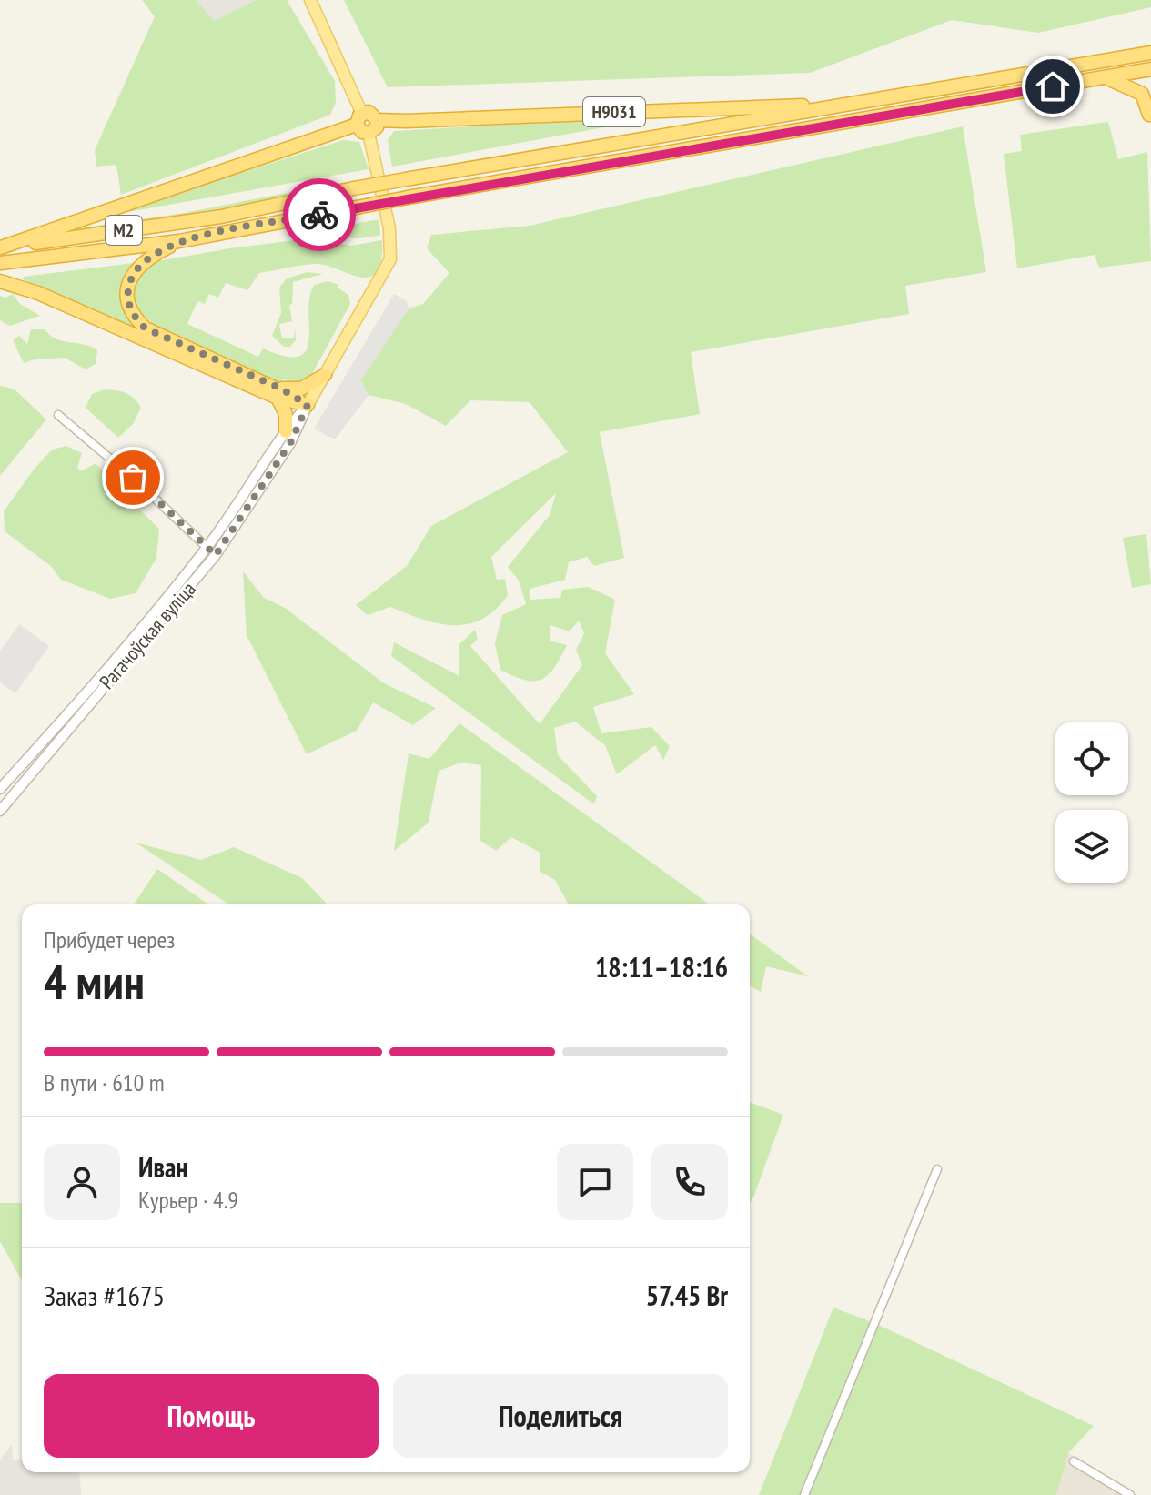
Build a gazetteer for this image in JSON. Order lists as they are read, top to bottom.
{
  "streets": {
    "highway": ["Н9031", "М2"],
    "main road": ["Рагачоўская вуліца"]
  },
  "crossings": [
    ["Н9031", "М2"],
    ["Н9031", "Рагачоўская вуліца"]
  ],
  "page": {
    "heading": ["4 мин", "Прибудет через", "18:11–18:16"],
    "panel": [
      "Иван",
      "Курьер · 4.9",
      "Заказ #1675",
      "57.45 Br"
    ],
    "bar": "В пути · 610 m",
    "buttons": ["Помощь", "Поделиться"]
  }
}
